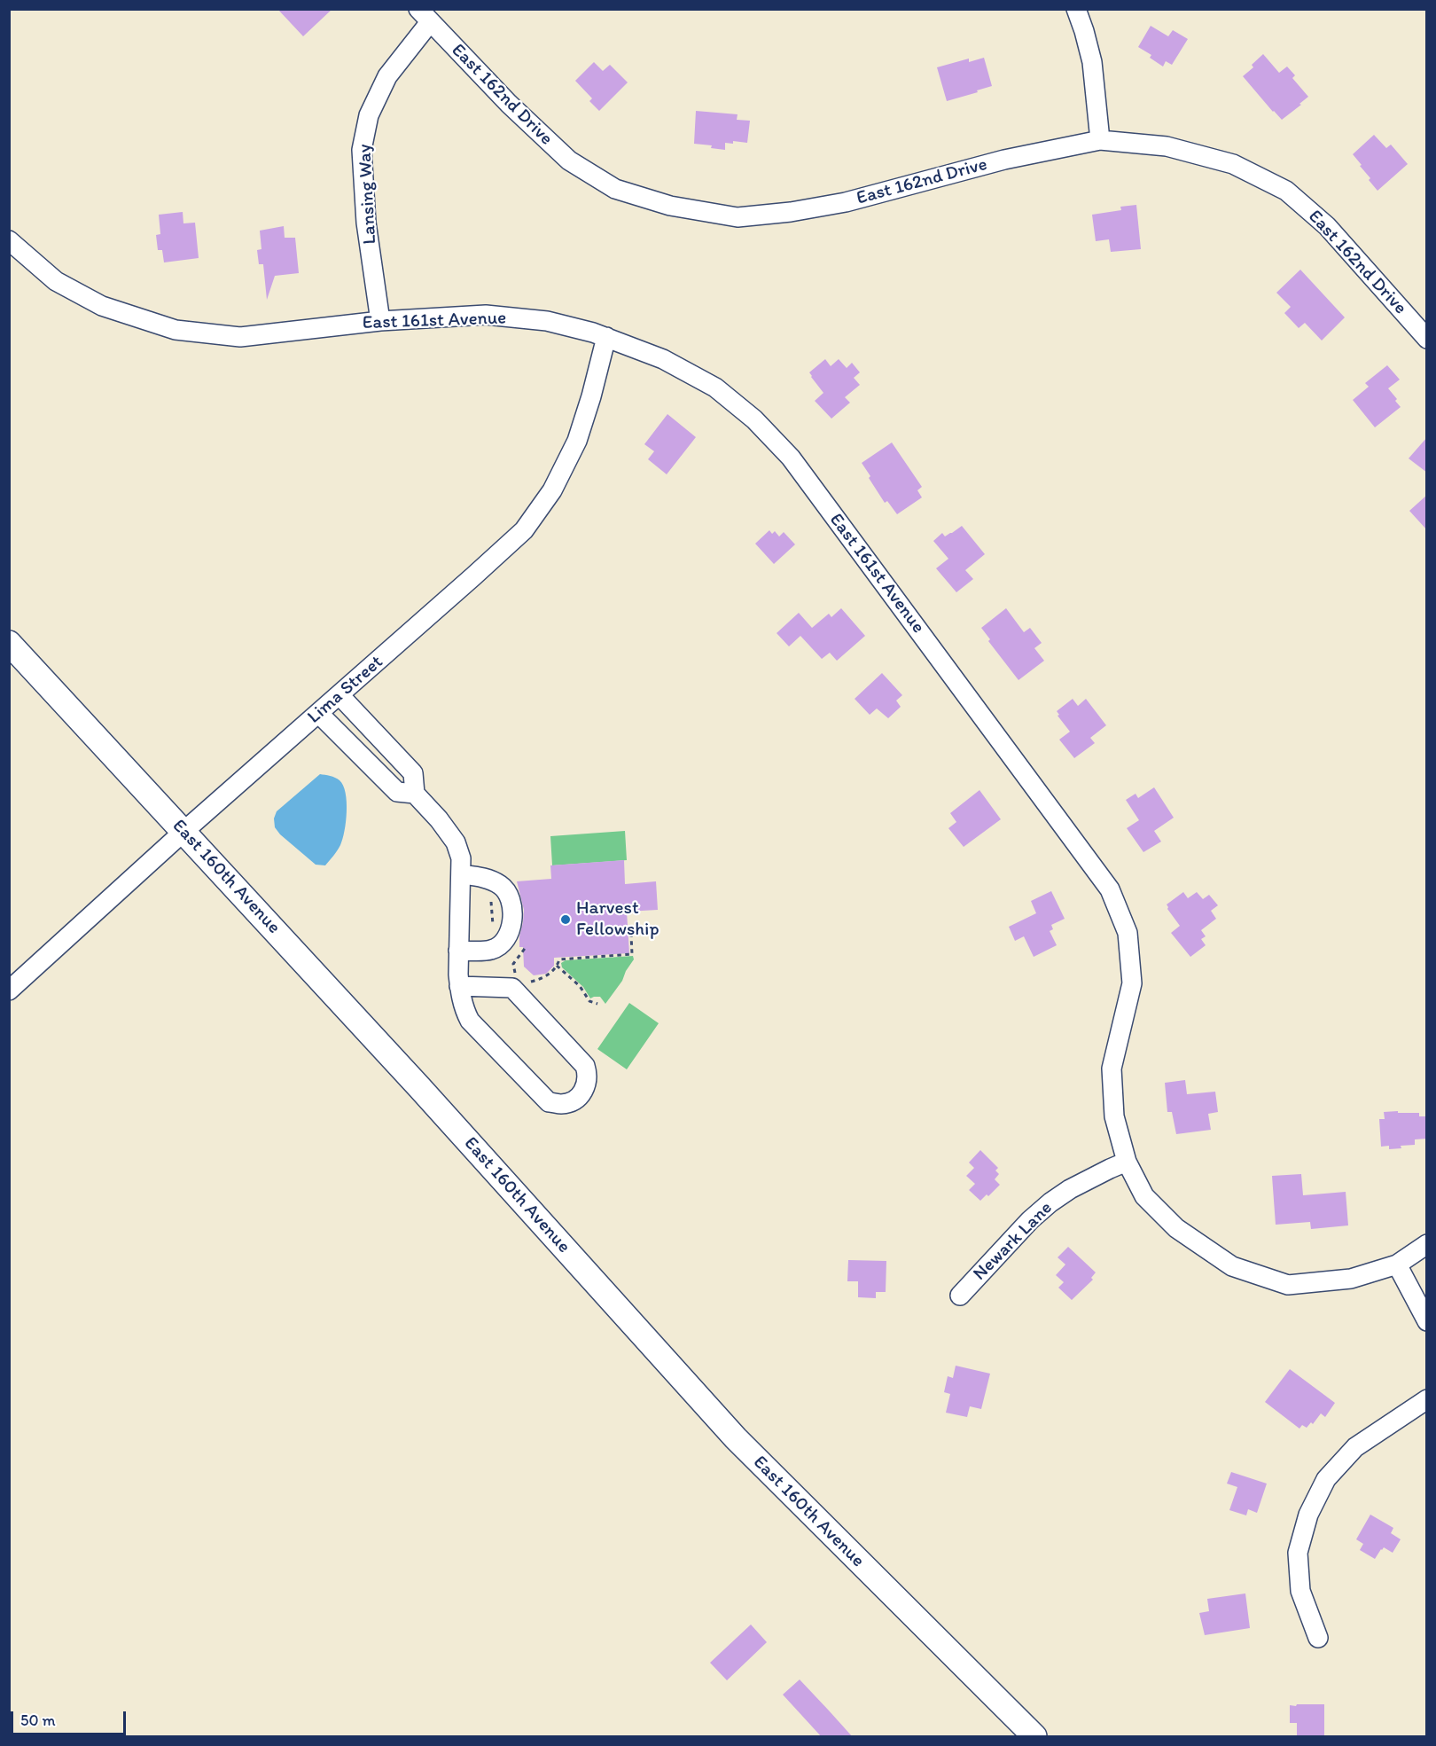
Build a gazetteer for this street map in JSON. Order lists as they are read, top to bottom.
{
  "streets": {
    "main road": ["East 160th Avenue"],
    "street": [
      "East 162nd Drive",
      "Lansing Way",
      "East 161st Avenue",
      "Lima Street",
      "Newark Lane"
    ]
  },
  "crossings": [
    ["East 162nd Drive", "Lansing Way"],
    ["Lansing Way", "East 161st Avenue"],
    ["East 161st Avenue", "Lima Street"],
    ["East 161st Avenue", "Newark Lane"],
    ["Lima Street", "East 160th Avenue"]
  ],
  "places": ["Harvest Fellowship"],
  "scale_bar": "50 m"
}
